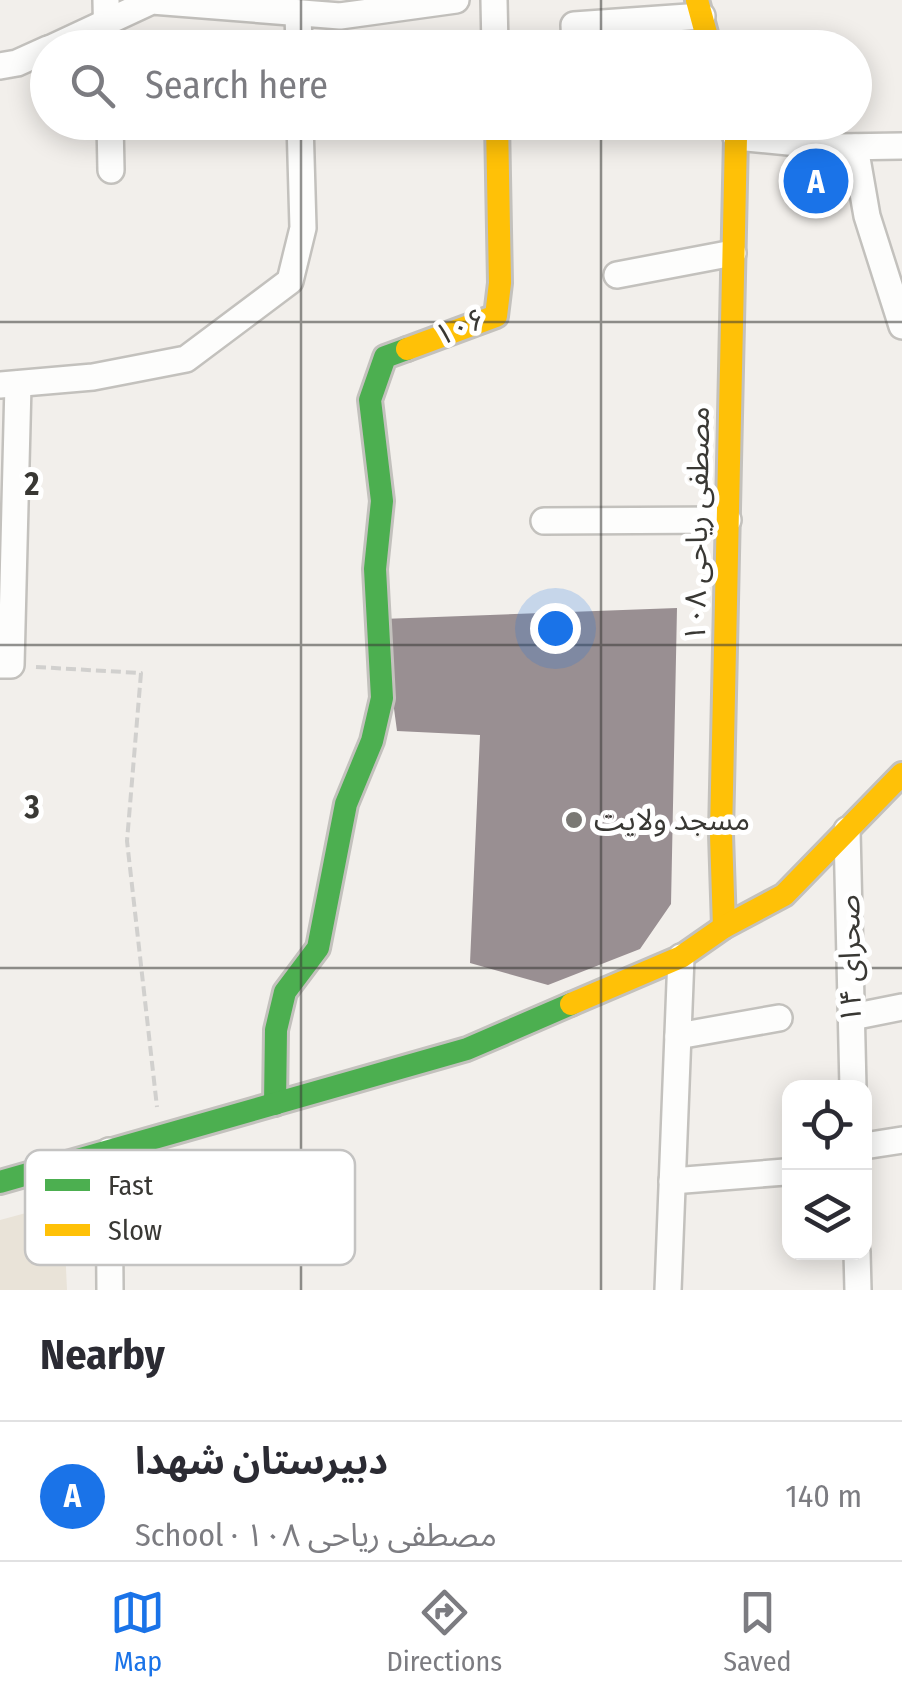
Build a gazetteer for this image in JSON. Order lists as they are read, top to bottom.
{
  "streets": {
    "street": ["۱۰۶", "مصطفی ریاحی ۱۰۸", "صحرای ۱۴"]
  },
  "places": ["مسجد ولایت"],
  "legend": ["Fast", "Slow"],
  "page": {
    "search": "Search here",
    "pins": "A",
    "heading": "Nearby",
    "list": [
      {
        "mark": "A",
        "name": "دبیرستان شهدا",
        "note": "School · مصطفی ریاحی ۱۰۸",
        "value": "140 m"
      }
    ],
    "nav": ["Map", "Directions", "Saved"]
  },
  "grid": {
    "rows": ["2", "3"]
  }
}
